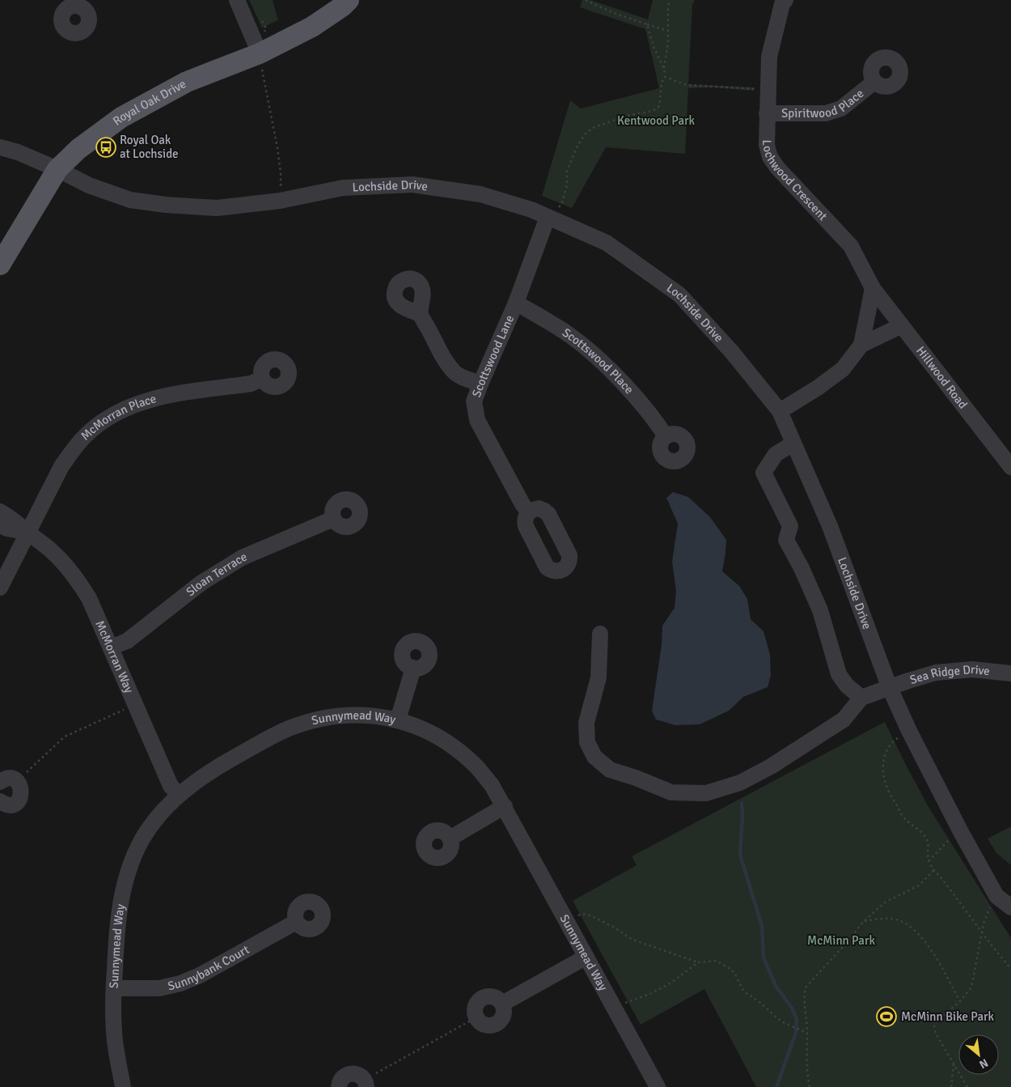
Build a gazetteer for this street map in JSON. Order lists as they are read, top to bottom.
{
  "streets": {
    "main road": ["Royal Oak Drive"],
    "street": [
      "Spiritwood Place",
      "Lochwood Crescent",
      "Lochside Drive",
      "Scottswood Lane",
      "Scottswood Place",
      "Hillwood Road",
      "McMorran Place",
      "Sloan Terrace",
      "McMorran Way",
      "Sea Ridge Drive",
      "Sunnymead Way",
      "Sunnybank Court"
    ]
  },
  "crossings": [
    ["Spiritwood Place", "Lochwood Crescent"],
    ["Royal Oak Drive", "Lochside Drive"],
    ["Lochwood Crescent", "Hillwood Road"],
    ["Lochside Drive", "Scottswood Lane"],
    ["Lochside Drive", "Sea Ridge Drive"],
    ["Scottswood Lane", "Scottswood Place"],
    ["McMorran Place", "McMorran Way"],
    ["Sloan Terrace", "McMorran Way"],
    ["McMorran Way", "Sunnymead Way"],
    ["Sunnymead Way", "Sunnybank Court"]
  ],
  "parks": ["Kentwood Park", "McMinn Park"],
  "places": {
    "bus stop": ["Royal Oak at Lochside"],
    "sports": ["McMinn Bike Park"]
  },
  "north": "bottom right"
}
